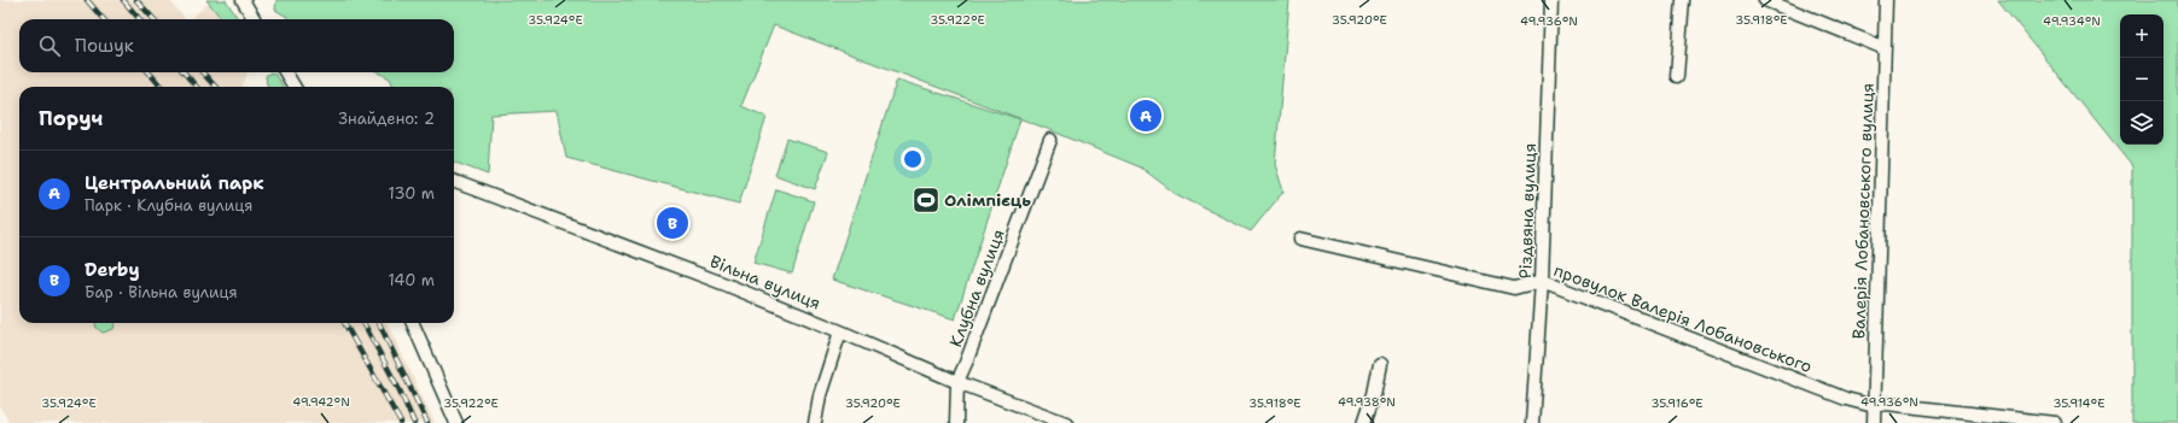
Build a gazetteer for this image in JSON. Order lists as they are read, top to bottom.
{
  "streets": {
    "street": [
      "Різдвяна вулиця",
      "Валерія Лобановського вулиця",
      "Вільна вулиця",
      "Клубна вулиця",
      "провулок Валерія Лобановського"
    ]
  },
  "crossings": [
    ["Різдвяна вулиця", "провулок Валерія Лобановського"],
    ["Валерія Лобановського вулиця", "провулок Валерія Лобановського"],
    ["Вільна вулиця", "Клубна вулиця"]
  ],
  "places": {
    "sports": ["Олімпієць"]
  },
  "page": {
    "map_buttons": ["+", "−"],
    "search": "Пошук",
    "heading": ["Поруч", "Знайдено: 2"],
    "pins": ["A", "B"],
    "list": [
      {
        "mark": "A",
        "name": "Центральний парк",
        "note": "Парк · Клубна вулиця",
        "value": "130 m"
      },
      {
        "mark": "B",
        "name": "Derby",
        "note": "Бар · Вільна вулиця",
        "value": "140 m"
      }
    ]
  },
  "coordinates": [
    "35.924°E",
    "35.918°E",
    "35.922°E",
    "35.920°E",
    "49.934°N",
    "49.936°N",
    "49.942°N",
    "49.938°N",
    "35.916°E",
    "35.914°E"
  ]
}
